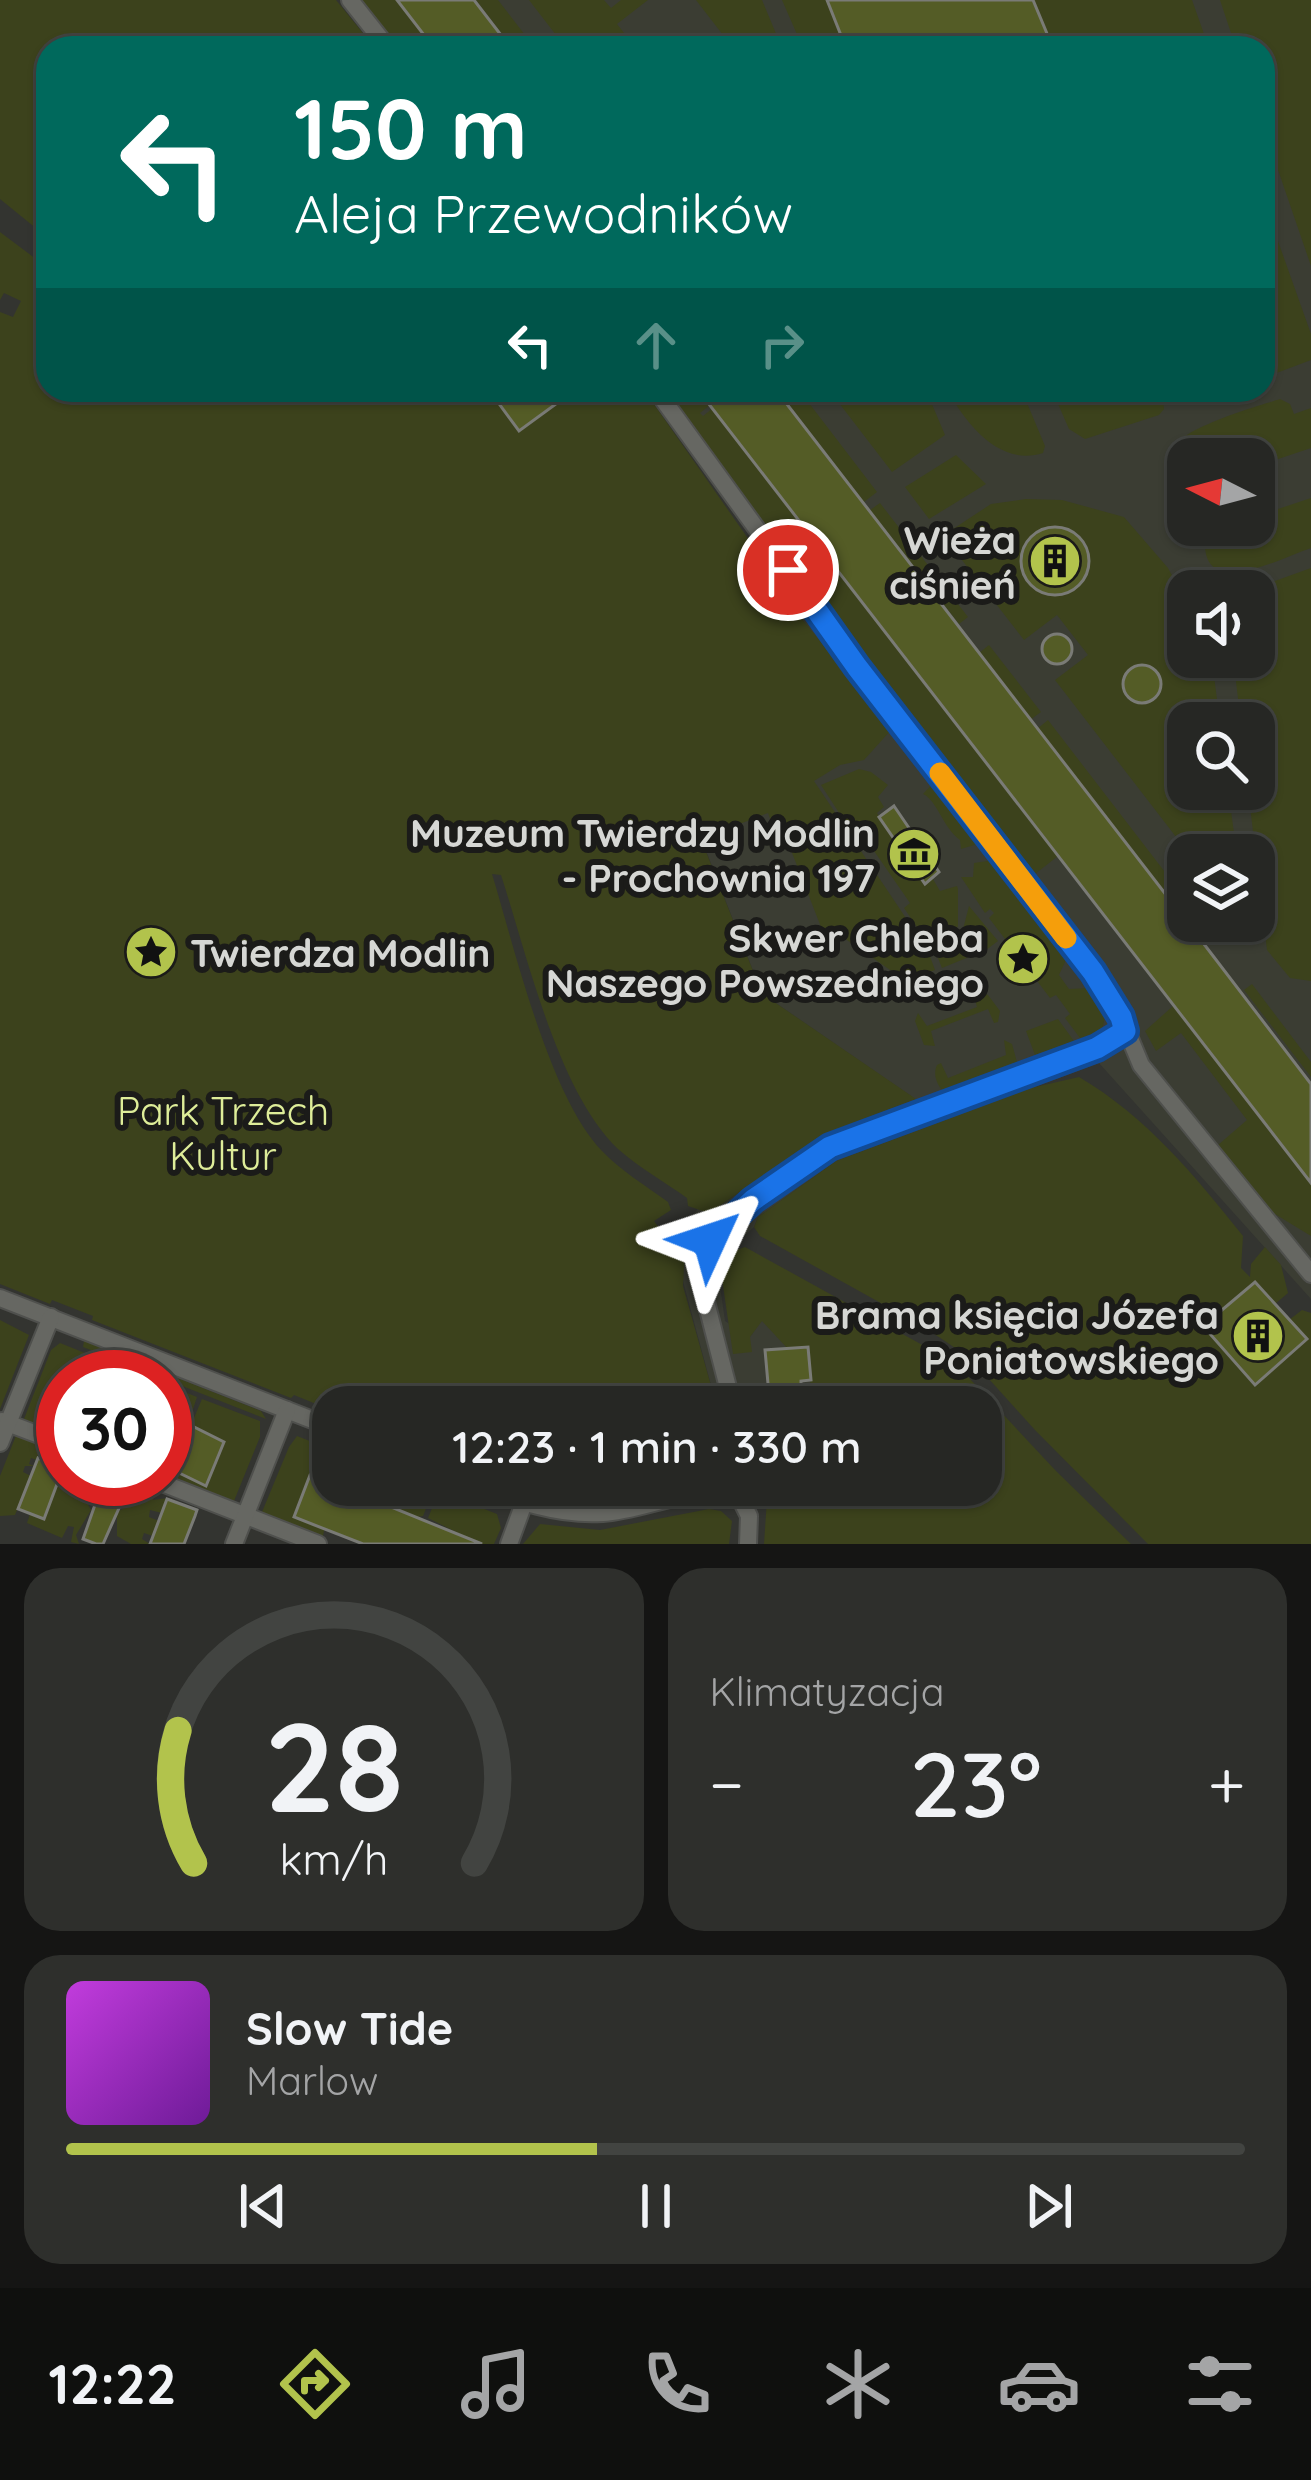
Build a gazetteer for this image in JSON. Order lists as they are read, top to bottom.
{
  "parks": ["Park Trzech Kultur"],
  "places": {
    "building": ["Wieża ciśnień", "Brama księcia Józefa Poniatowskiego"],
    "museum": ["Muzeum Twierdzy Modlin - Prochownia 197"],
    "place": ["Twierdza Modlin", "Skwer Chleba Naszego Powszedniego"]
  },
  "north": "left",
  "page": {
    "turn": ["150 m", "Aleja Przewodników"],
    "limit": "30",
    "trip": "12:23 · 1 min · 330 m",
    "tile": "Klimatyzacja",
    "heat": ["−", "23°", "+"],
    "song": ["Slow Tide", "Marlow"],
    "tabs": "12:22",
    "gauge": ["28", "km/h"]
  }
}
